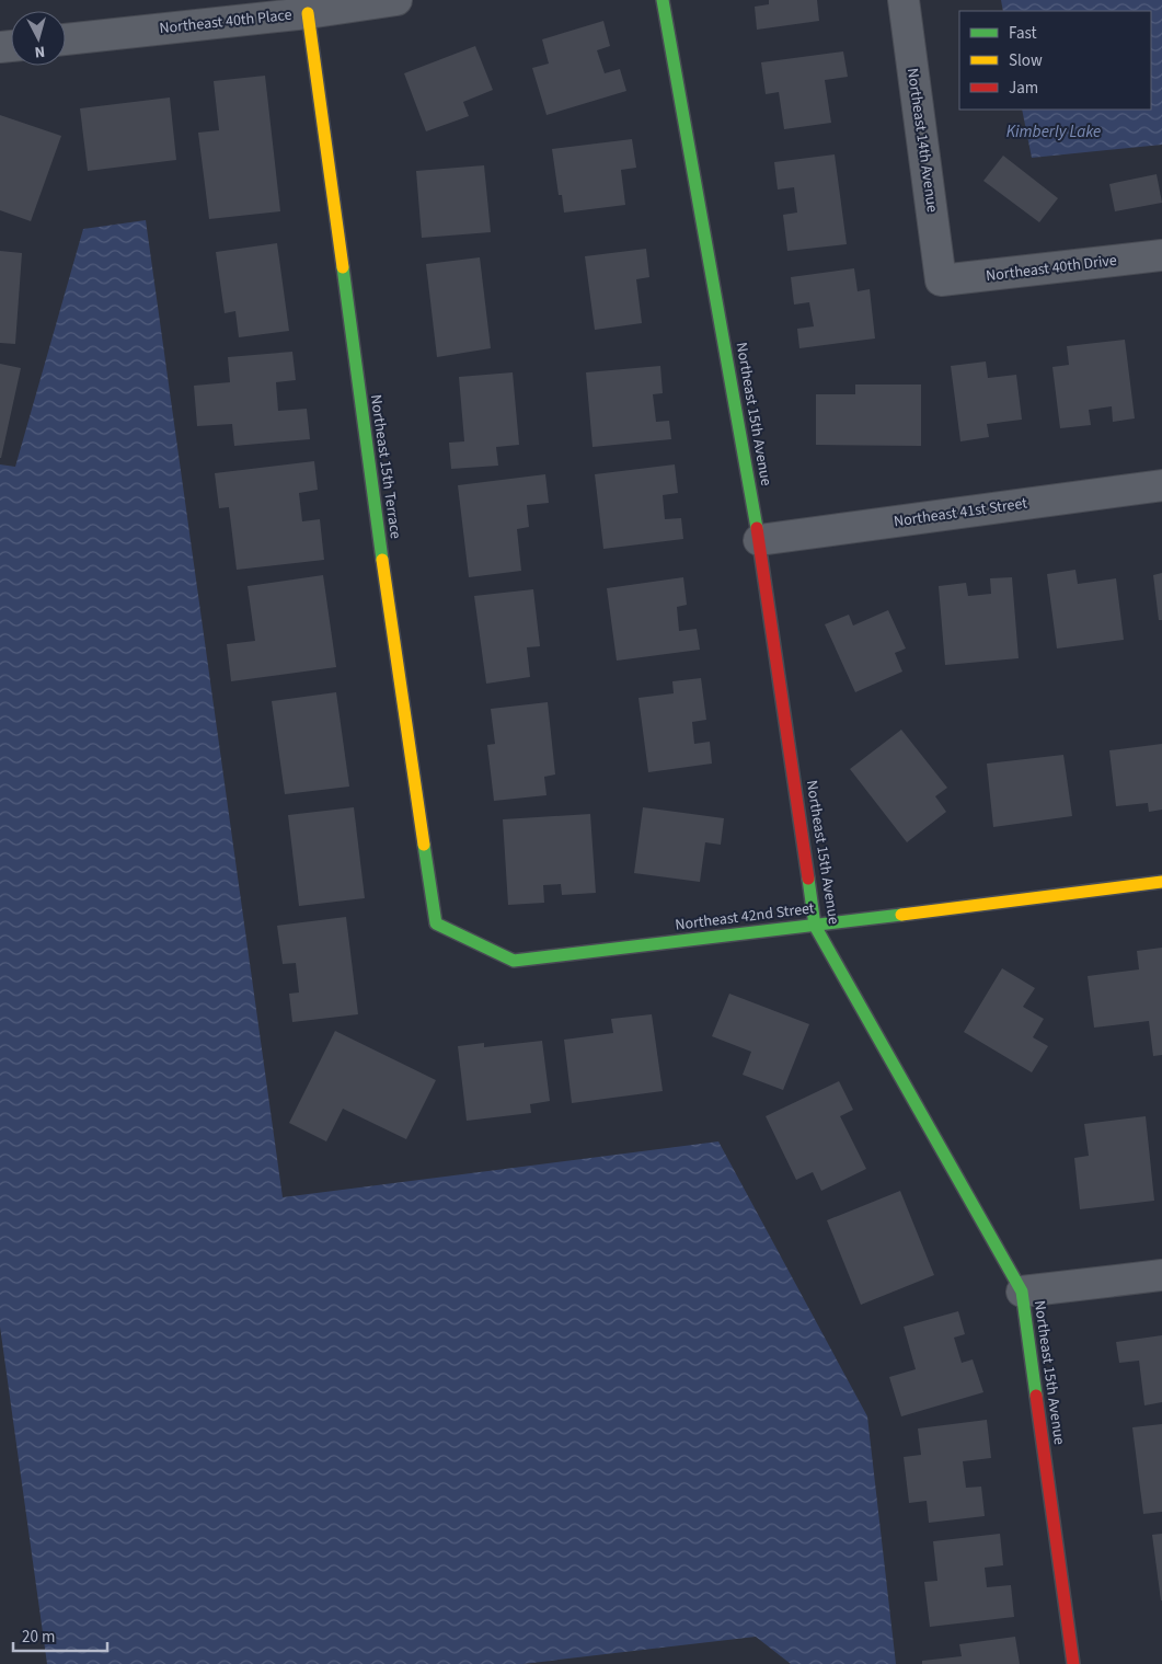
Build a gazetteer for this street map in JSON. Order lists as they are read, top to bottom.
{
  "streets": {
    "street": [
      "Northeast 40th Place",
      "Northeast 14th Avenue",
      "Northeast 40th Drive",
      "Northeast 15th Avenue",
      "Northeast 15th Terrace",
      "Northeast 41st Street",
      "Northeast 42nd Street"
    ]
  },
  "crossings": [
    ["Northeast 40th Place", "Northeast 15th Terrace"],
    ["Northeast 14th Avenue", "Northeast 40th Drive"],
    ["Northeast 15th Avenue", "Northeast 41st Street"],
    ["Northeast 15th Avenue", "Northeast 42nd Street"],
    ["Northeast 15th Terrace", "Northeast 42nd Street"]
  ],
  "water": ["Kimberly Lake"],
  "legend": ["Fast", "Slow", "Jam"],
  "scale_bar": "20 m",
  "north": "bottom"
}
